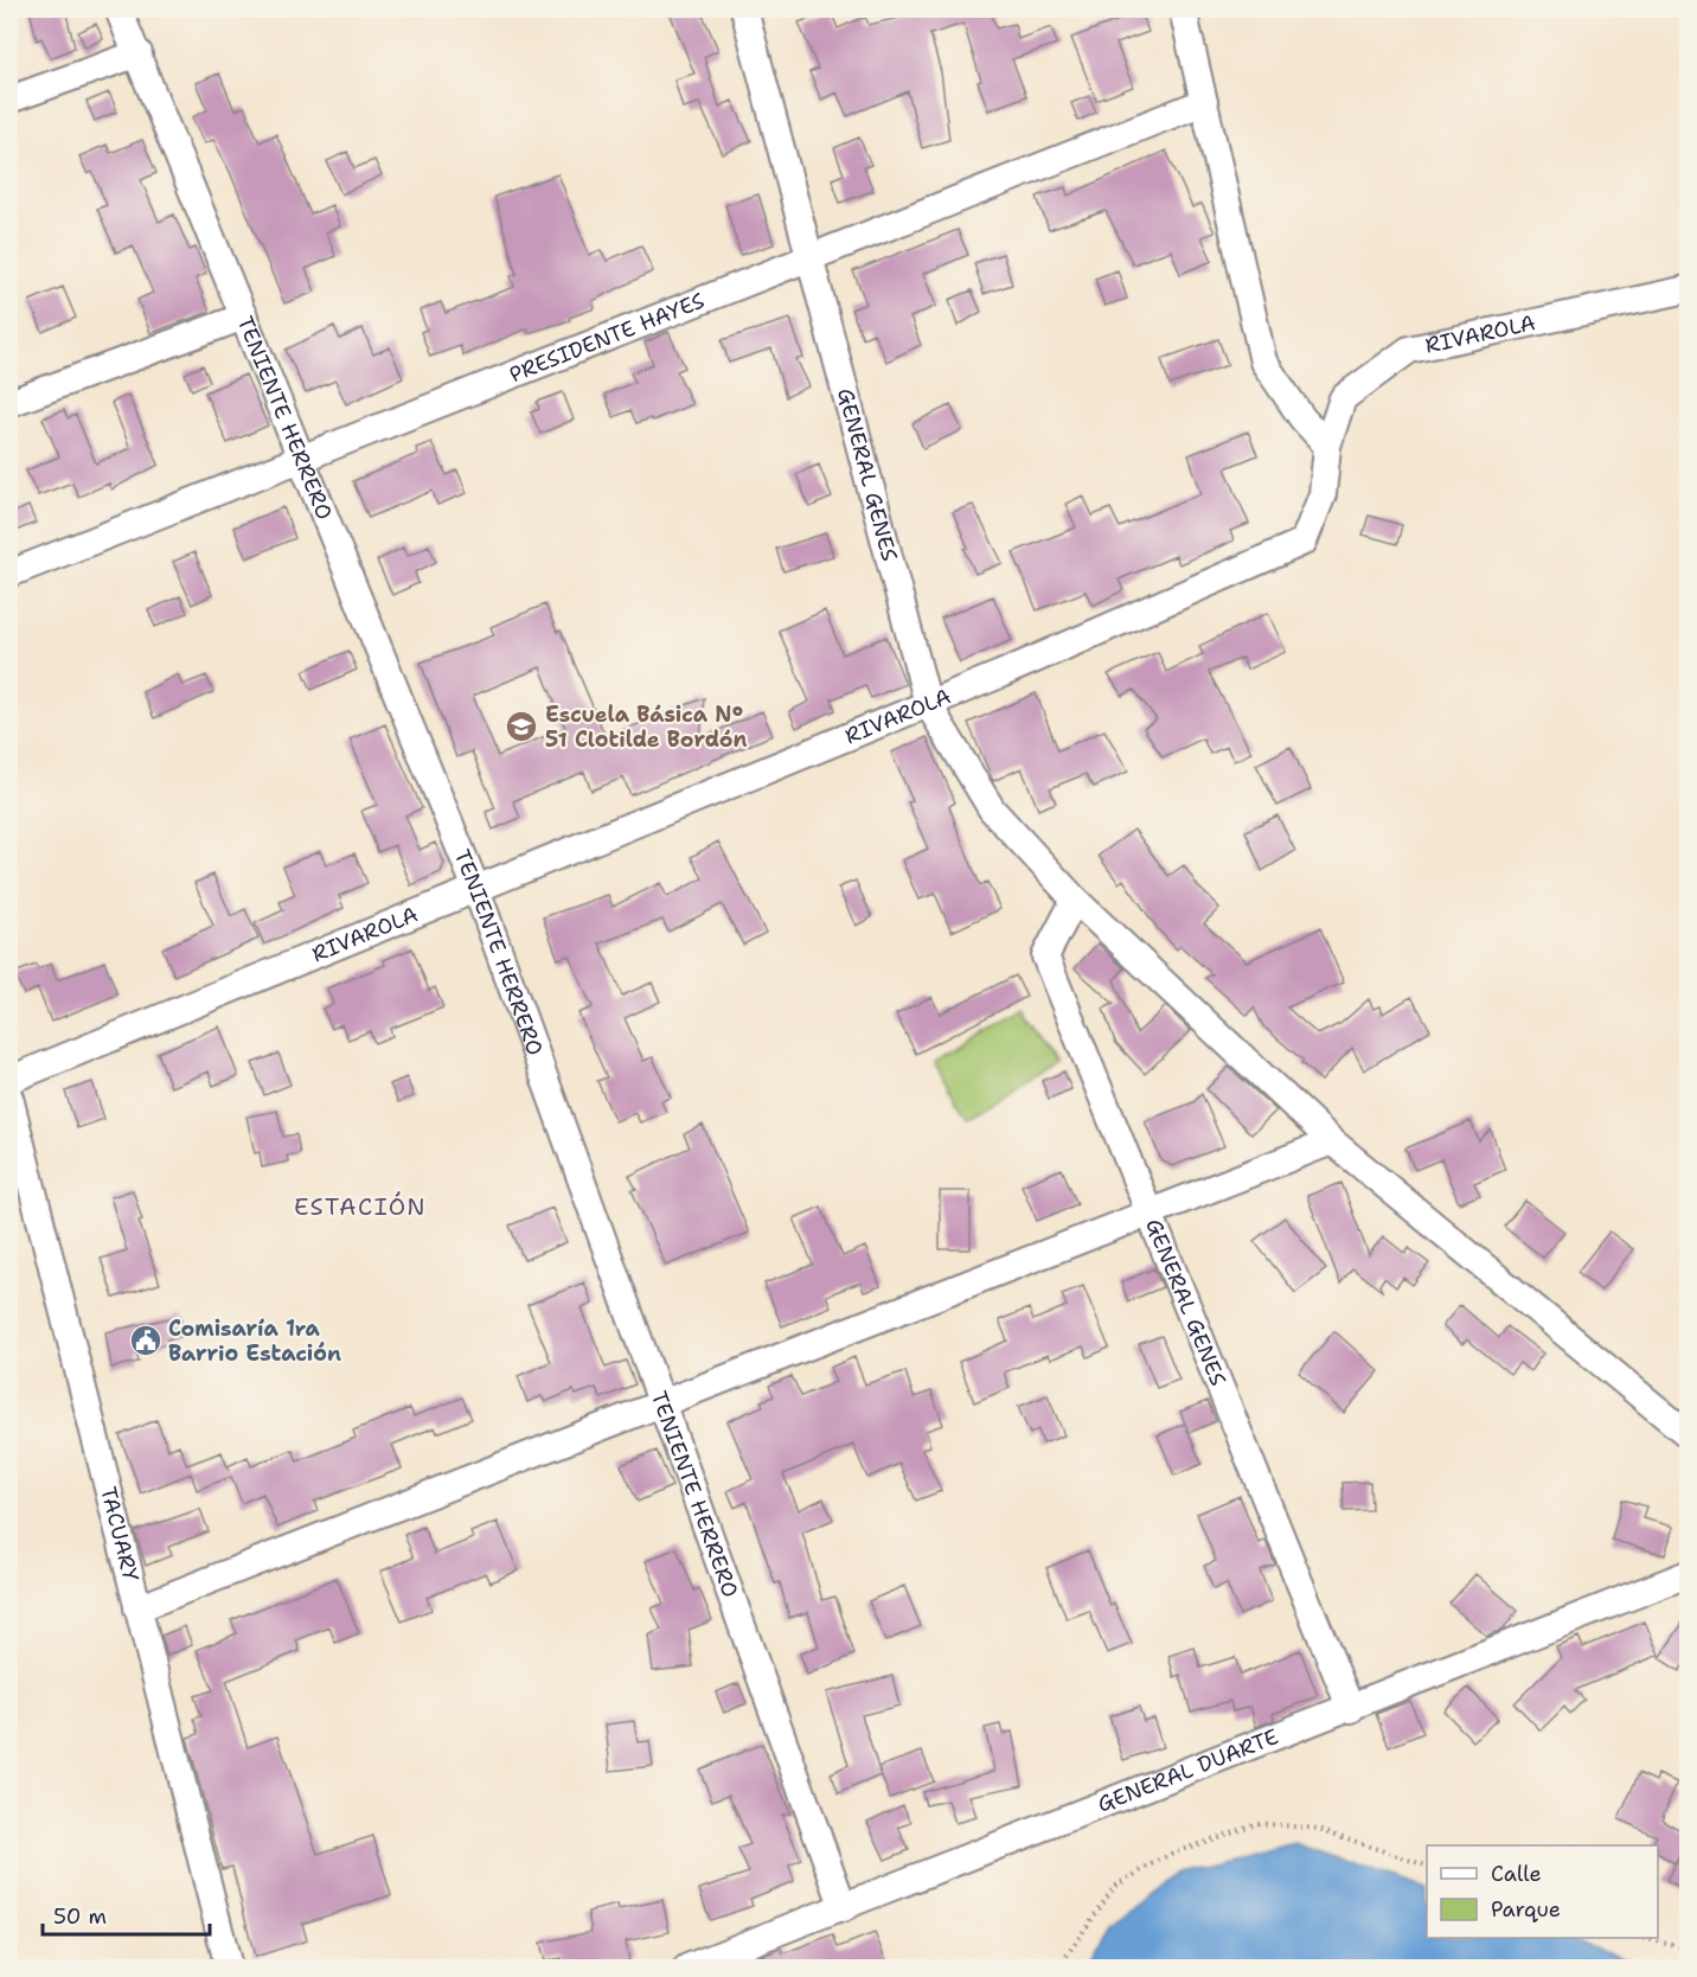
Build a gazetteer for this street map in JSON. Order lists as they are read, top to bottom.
{
  "streets": {
    "street": [
      "RIVAROLA",
      "PRESIDENTE HAYES",
      "TENIENTE HERRERO",
      "GENERAL GENES",
      "TACUARY",
      "GENERAL DUARTE"
    ]
  },
  "crossings": [
    ["RIVAROLA", "TENIENTE HERRERO"],
    ["RIVAROLA", "GENERAL GENES"],
    ["PRESIDENTE HAYES", "TENIENTE HERRERO"],
    ["PRESIDENTE HAYES", "GENERAL GENES"],
    ["TENIENTE HERRERO", "GENERAL DUARTE"],
    ["GENERAL GENES", "GENERAL DUARTE"]
  ],
  "districts": ["ESTACIÓN"],
  "places": {
    "school or university": ["Escuela Básica Nº 51 Clotilde Bordón"],
    "public building": ["Comisaría 1ra Barrio Estación"]
  },
  "legend": ["Calle", "Parque"],
  "scale_bar": "50 m"
}
